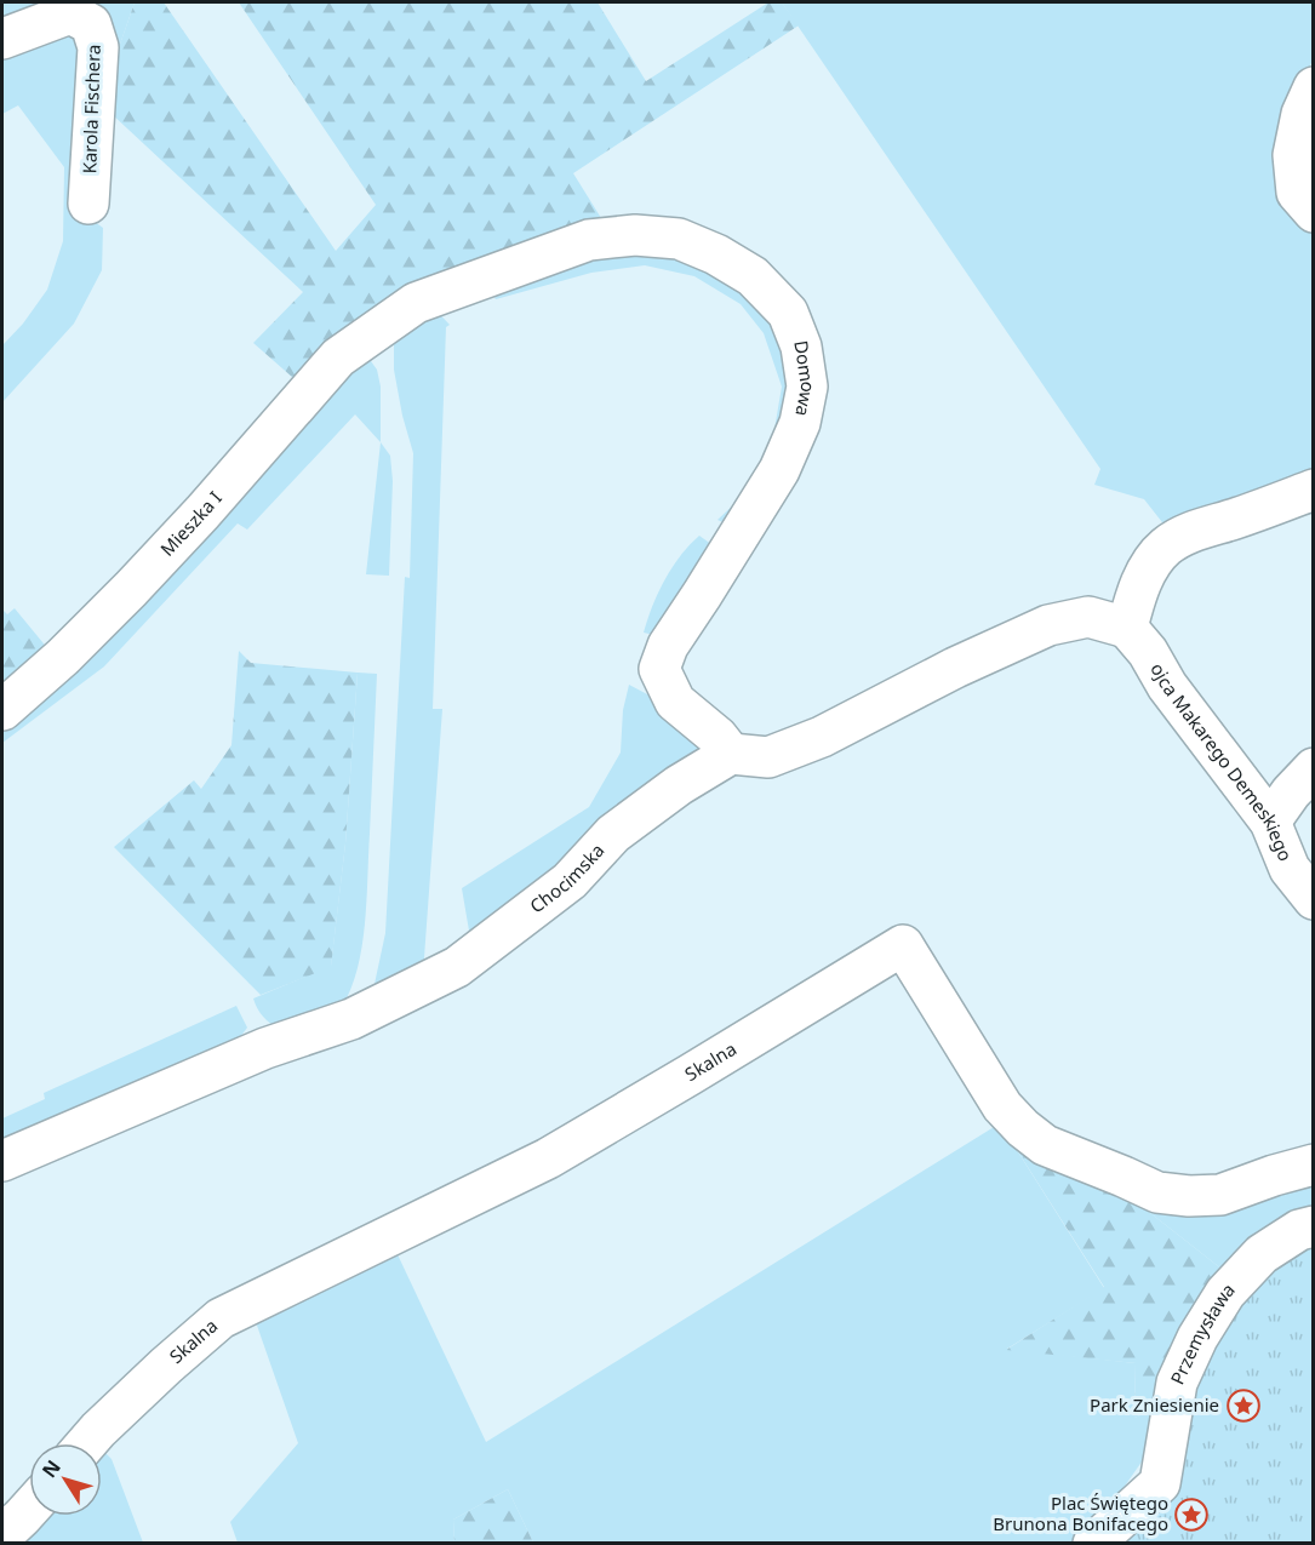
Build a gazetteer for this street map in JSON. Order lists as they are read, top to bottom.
{
  "streets": {
    "street": [
      "Karola Fischera",
      "Domowa",
      "Mieszka I",
      "ojca Makarego Demeskiego",
      "Chocimska",
      "Skalna",
      "Przemysława"
    ]
  },
  "crossings": [
    ["Domowa", "Mieszka I"],
    ["Domowa", "Chocimska"]
  ],
  "places": {
    "place": ["Park Zniesienie", "Plac Świętego Brunona Bonifacego"]
  },
  "north": "top left"
}
